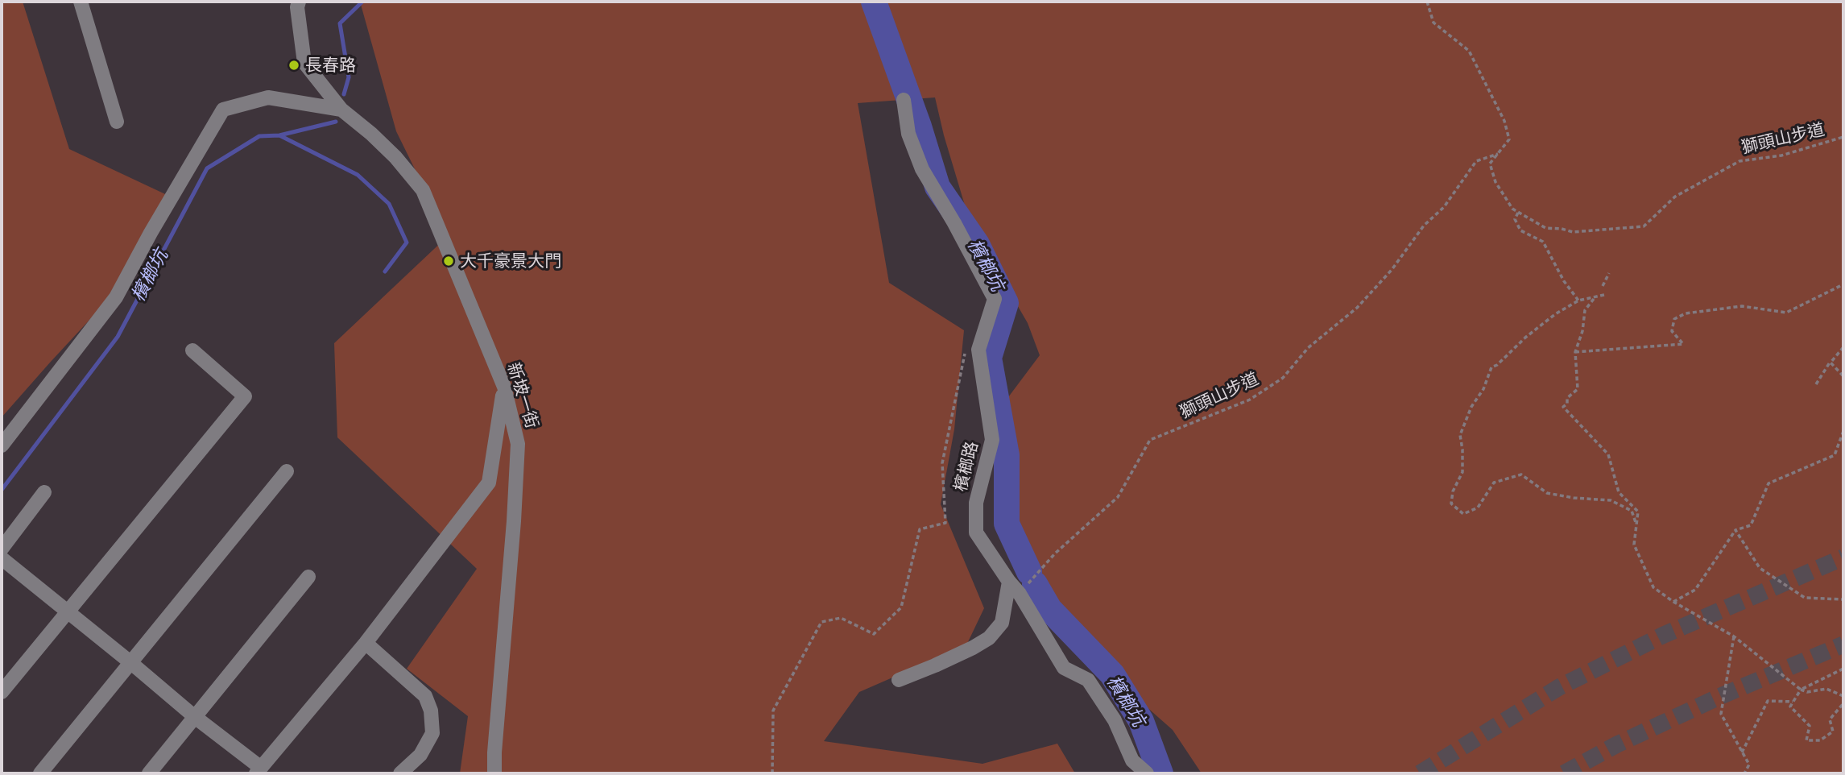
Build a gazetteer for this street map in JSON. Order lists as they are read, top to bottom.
{
  "streets": {
    "street": ["新坡一街", "檳榔路"],
    "path": ["獅頭山步道"]
  },
  "water": ["檳榔坑"],
  "places": ["長春路", "大千豪景大門"]
}
